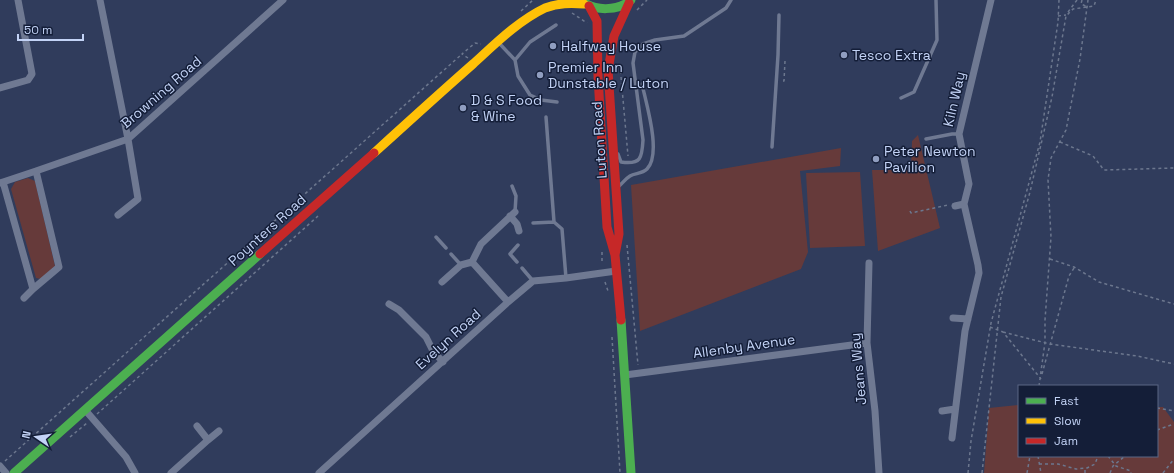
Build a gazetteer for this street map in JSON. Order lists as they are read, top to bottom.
{
  "streets": {
    "main road": ["Luton Road", "Poynters Road"],
    "street": [
      "Browning Road",
      "Kiln Way",
      "Evelyn Road",
      "Allenby Avenue",
      "Jeans Way"
    ]
  },
  "crossings": [
    ["Luton Road", "Poynters Road"],
    ["Luton Road", "Allenby Avenue"],
    ["Allenby Avenue", "Jeans Way"]
  ],
  "places": [
    "Halfway House",
    "Tesco Extra",
    "Premier Inn Dunstable / Luton",
    "D & S Food & Wine",
    "Peter Newton Pavilion"
  ],
  "legend": ["Fast", "Slow", "Jam"],
  "scale_bar": "50 m",
  "north": "left"
}
